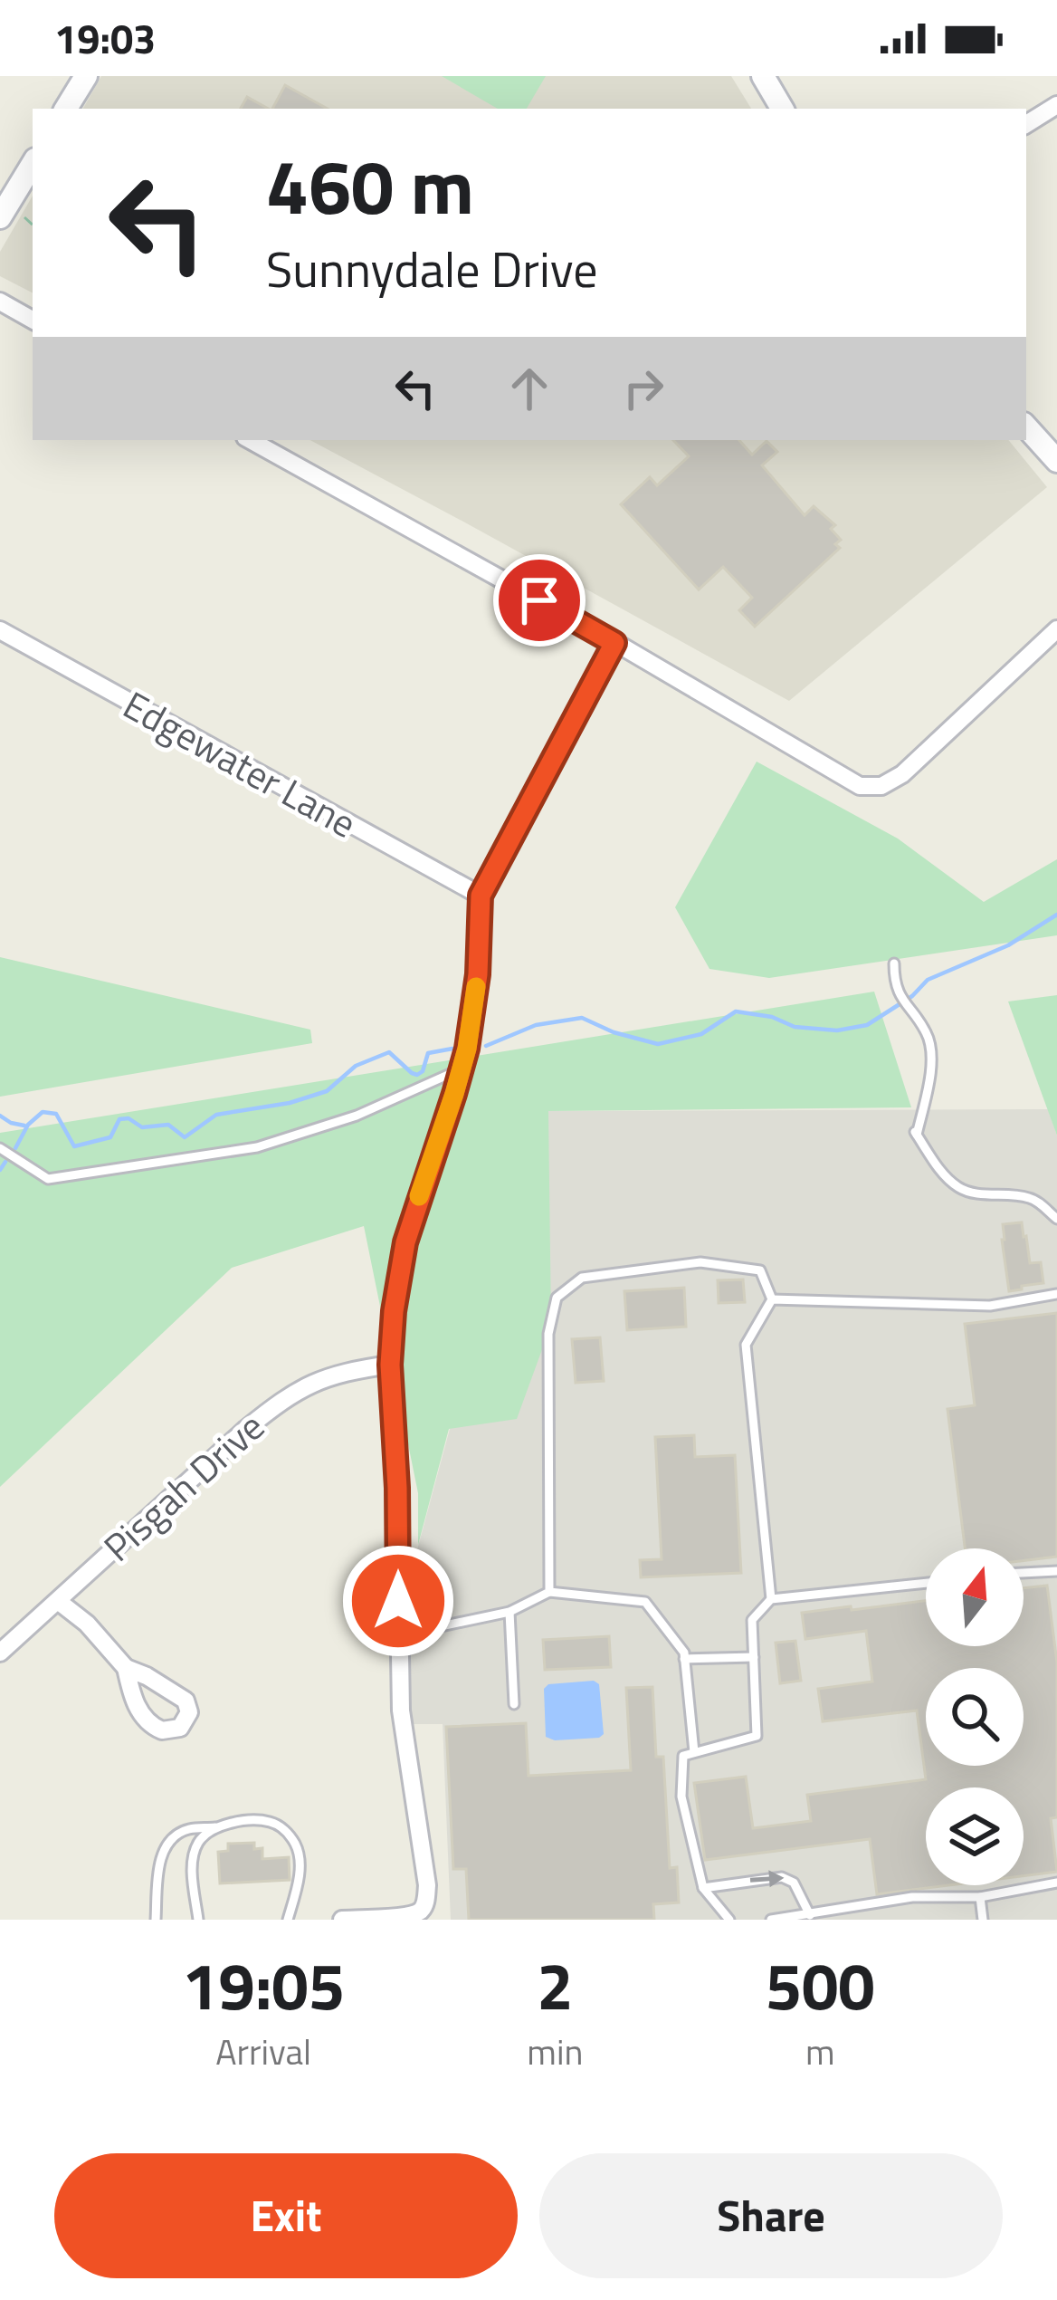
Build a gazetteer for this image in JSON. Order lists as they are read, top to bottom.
{
  "streets": {
    "street": ["Edgewater Lane", "Pisgah Drive"]
  },
  "north": "top",
  "page": {
    "status": "19:03",
    "turn": ["460 m", "Sunnydale Drive"],
    "eta": [
      "19:05",
      "Arrival",
      "2",
      "min",
      "500",
      "m"
    ],
    "buttons": ["Exit", "Share"]
  }
}
